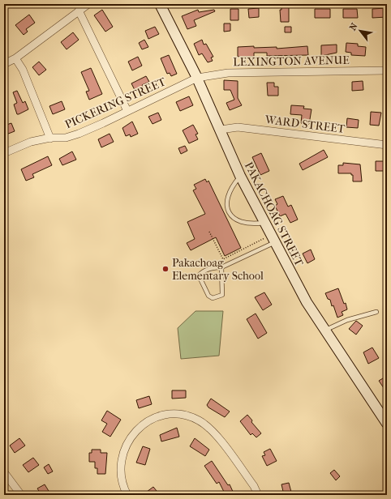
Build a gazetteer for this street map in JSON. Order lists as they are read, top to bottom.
{
  "streets": {
    "street": [
      "LEXINGTON AVENUE",
      "PICKERING STREET",
      "WARD STREET",
      "PAKACHOAG STREET"
    ]
  },
  "crossings": [
    ["LEXINGTON AVENUE", "PICKERING STREET"],
    ["LEXINGTON AVENUE", "PAKACHOAG STREET"],
    ["PICKERING STREET", "PAKACHOAG STREET"],
    ["WARD STREET", "PAKACHOAG STREET"]
  ],
  "places": ["Pakachoag Elementary School"],
  "north": "top left"
}
